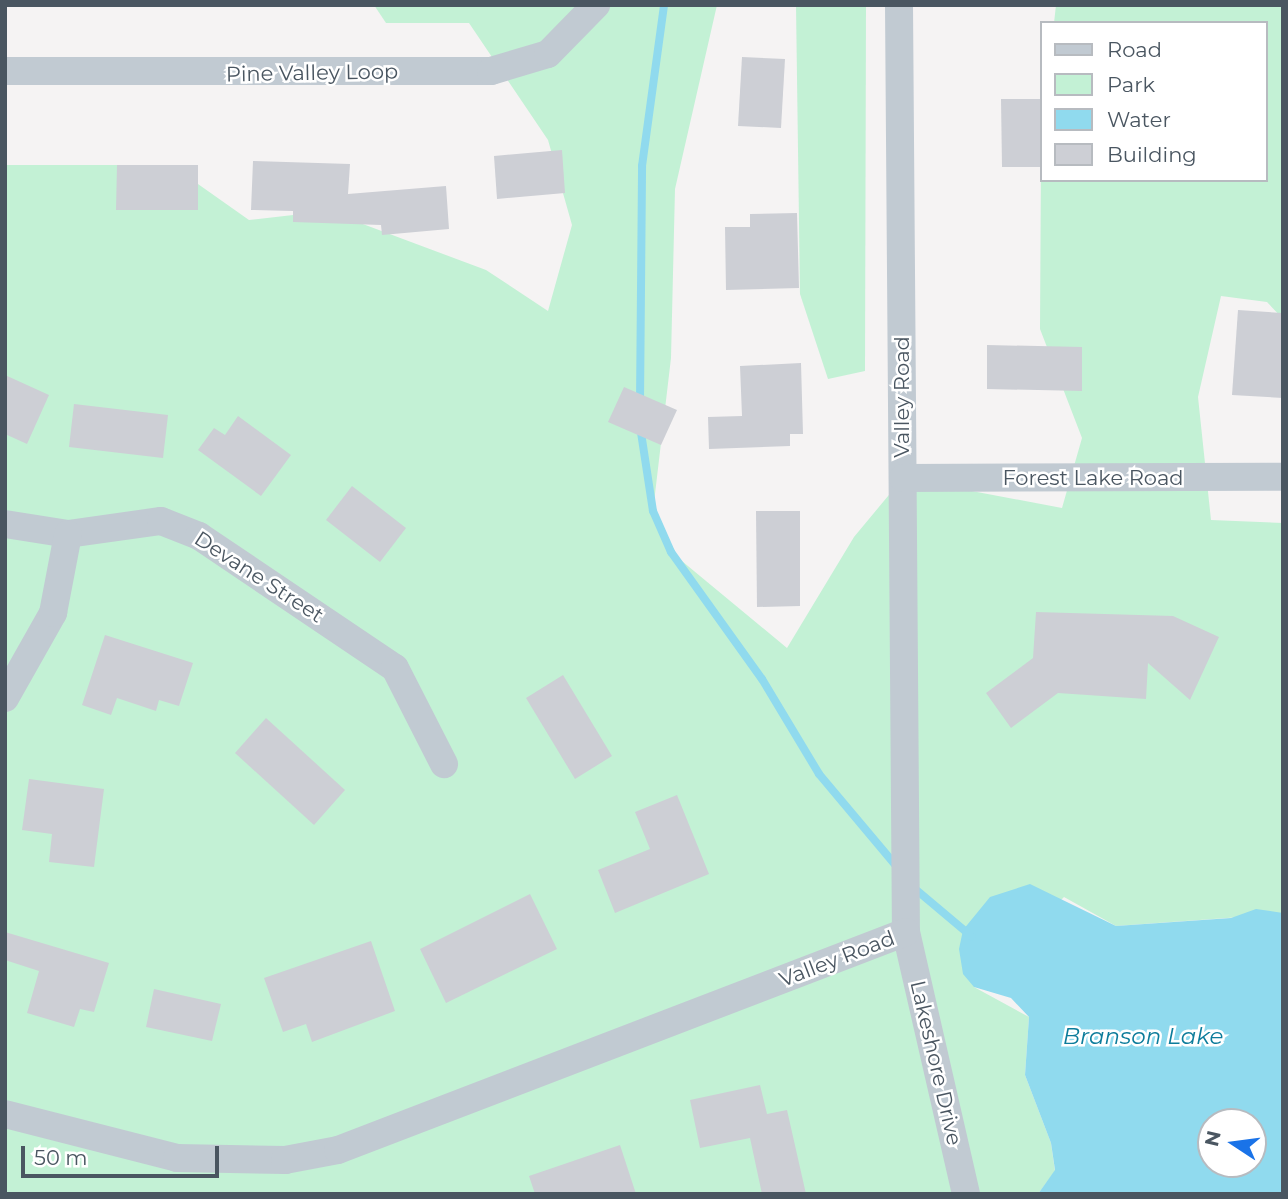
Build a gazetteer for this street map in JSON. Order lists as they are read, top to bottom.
{
  "streets": {
    "street": [
      "Pine Valley Loop",
      "Valley Road",
      "Forest Lake Road",
      "Devane Street",
      "Lakeshore Drive"
    ]
  },
  "crossings": [
    ["Valley Road", "Forest Lake Road"],
    ["Valley Road", "Lakeshore Drive"]
  ],
  "water": ["Branson Lake"],
  "legend": [
    "Road",
    "Park",
    "Water",
    "Building"
  ],
  "scale_bar": "50 m",
  "north": "left"
}
